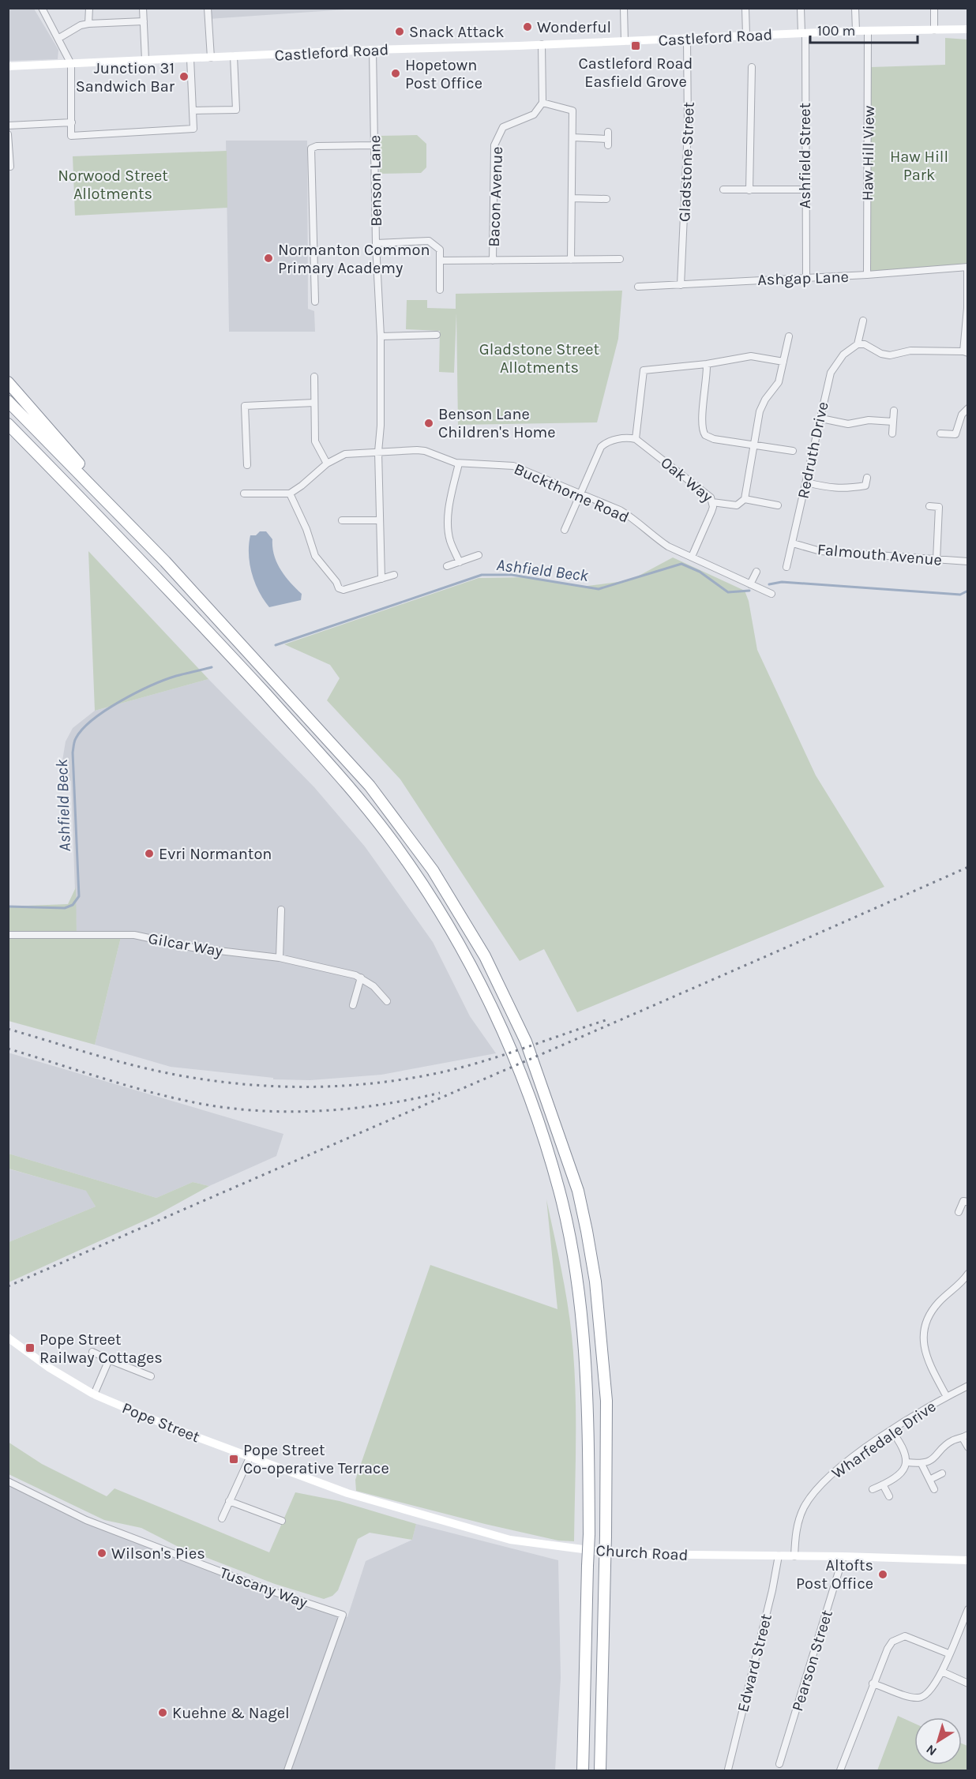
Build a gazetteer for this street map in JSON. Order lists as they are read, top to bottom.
{
  "streets": {
    "street": [
      "Castleford Road",
      "Haw Hill View",
      "Ashfield Street",
      "Gladstone Street",
      "Benson Lane",
      "Bacon Avenue",
      "Ashgap Lane",
      "Redruth Drive",
      "Oak Way",
      "Buckthorne Road",
      "Falmouth Avenue",
      "Gilcar Way",
      "Pope Street",
      "Wharfedale Drive",
      "Church Road",
      "Tuscany Way",
      "Pearson Street",
      "Edward Street"
    ]
  },
  "crossings": [
    ["Castleford Road", "Haw Hill View"],
    ["Castleford Road", "Ashfield Street"],
    ["Castleford Road", "Gladstone Street"],
    ["Castleford Road", "Benson Lane"],
    ["Haw Hill View", "Ashgap Lane"],
    ["Ashfield Street", "Ashgap Lane"],
    ["Gladstone Street", "Ashgap Lane"],
    ["Benson Lane", "Buckthorne Road"],
    ["Redruth Drive", "Falmouth Avenue"],
    ["Pope Street", "Church Road"],
    ["Wharfedale Drive", "Church Road"],
    ["Church Road", "Pearson Street"],
    ["Church Road", "Edward Street"]
  ],
  "water": ["Ashfield Beck"],
  "parks": ["Haw Hill Park", "Norwood Street Allotments", "Gladstone Street Allotments"],
  "places": {
    "other": [
      "Wonderful",
      "Snack Attack",
      "Hopetown Post Office",
      "Junction 31 Sandwich Bar",
      "Normanton Common Primary Academy",
      "Benson Lane Children's Home",
      "Evri Normanton",
      "Wilson's Pies",
      "Altofts Post Office",
      "Kuehne & Nagel"
    ],
    "transit": ["Castleford Road Easfield Grove", "Pope Street Railway Cottages", "Pope Street Co-operative Terrace"]
  },
  "scale_bar": "100 m",
  "north": "bottom left"
}
